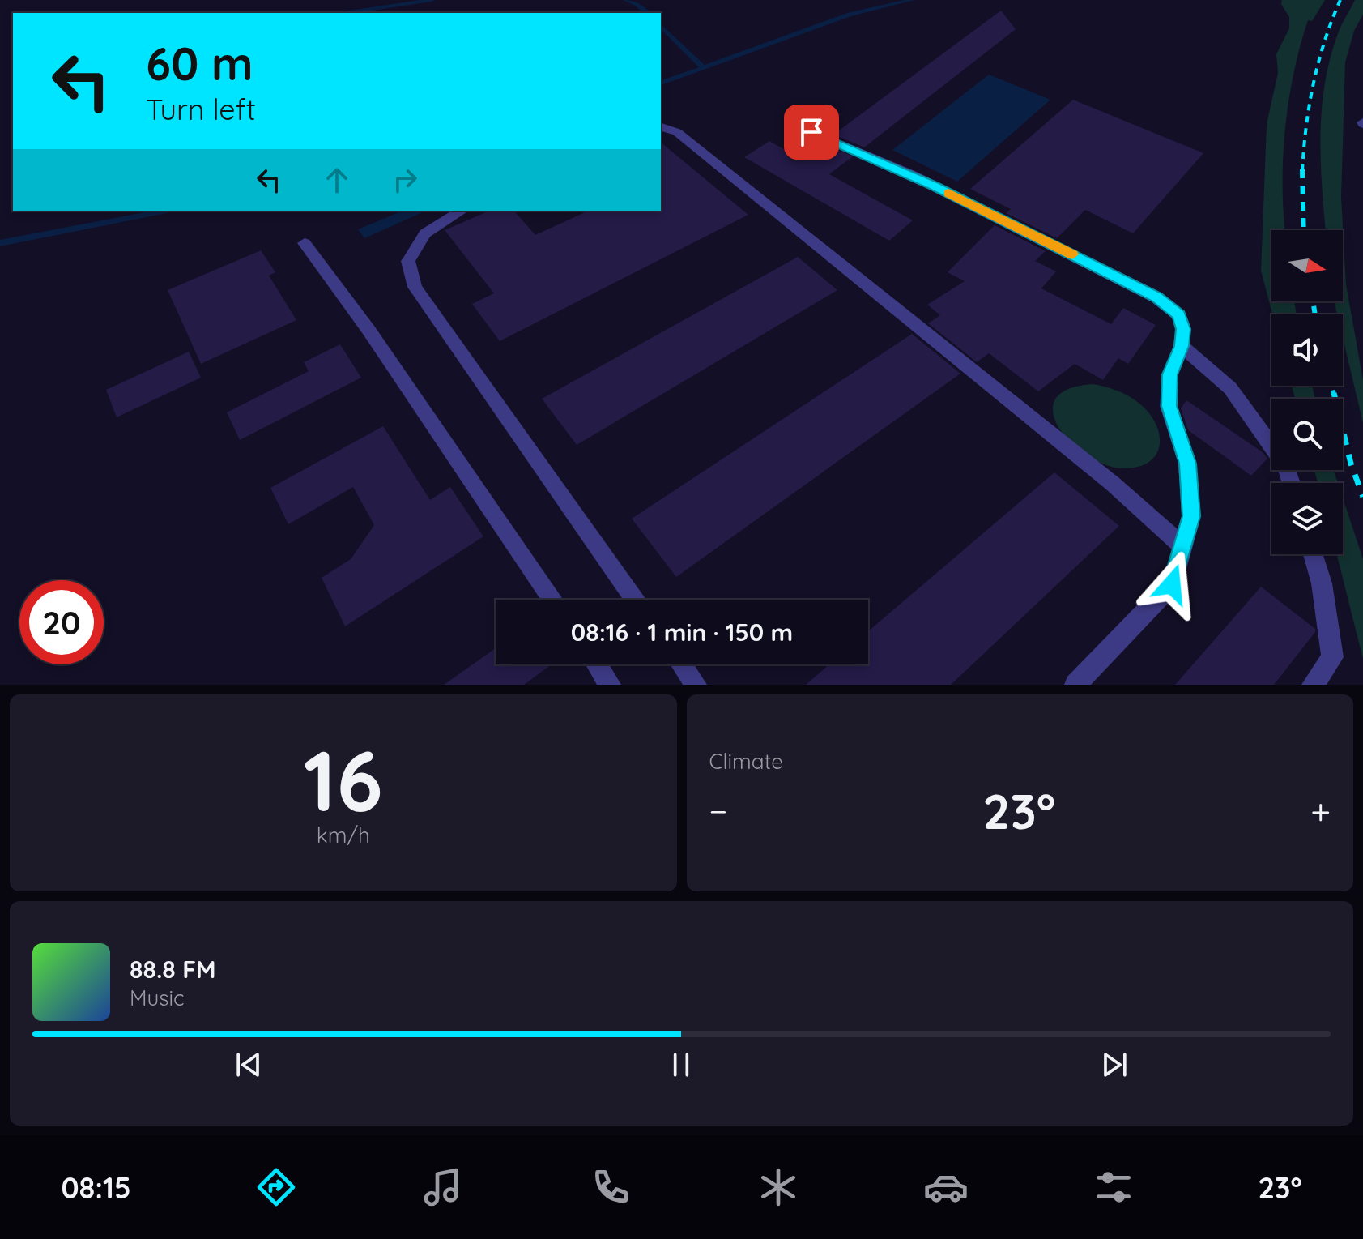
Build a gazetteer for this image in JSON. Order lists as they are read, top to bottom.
{
  "north": "right",
  "page": {
    "turn": ["60 m", "Turn left"],
    "limit": "20",
    "trip": "08:16 · 1 min · 150 m",
    "tile": [
      ["16", "km/h"],
      "Climate"
    ],
    "heat": ["−", "23°", "+"],
    "song": ["88.8 FM", "Music"],
    "tabs": ["08:15", "23°"]
  }
}
